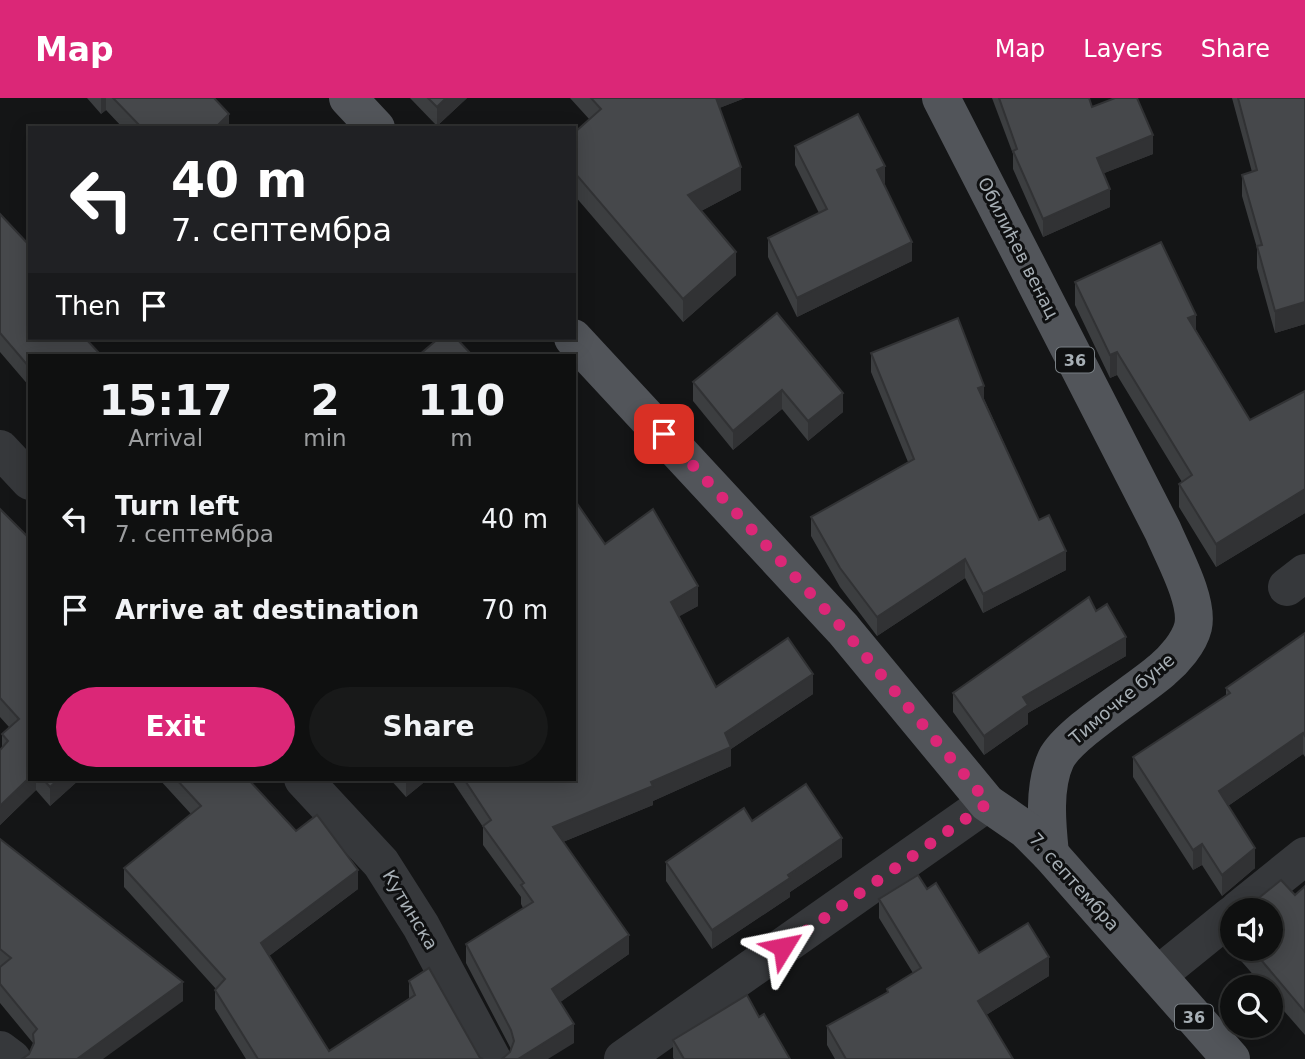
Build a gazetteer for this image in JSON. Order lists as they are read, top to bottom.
{
  "streets": {
    "main road": [
      "Обилићев венац",
      "36",
      "Тимочке буне",
      "7. септембра"
    ],
    "street": ["Кутинска"]
  },
  "crossings": [
    ["Обилићев венац", "Тимочке буне"],
    ["Тимочке буне", "7. септембра"]
  ],
  "page": {
    "header": "Map",
    "nav": ["Map", "Layers", "Share"],
    "turn": ["40 m", "7. септембра"],
    "then": "Then",
    "eta": [
      "15:17",
      "Arrival",
      "2",
      "min",
      "110",
      "m"
    ],
    "list": [
      {
        "name": "Turn left",
        "note": "7. септембра",
        "value": "40 m"
      },
      {
        "name": "Arrive at destination",
        "value": "70 m"
      }
    ],
    "buttons": ["Exit", "Share"]
  }
}
